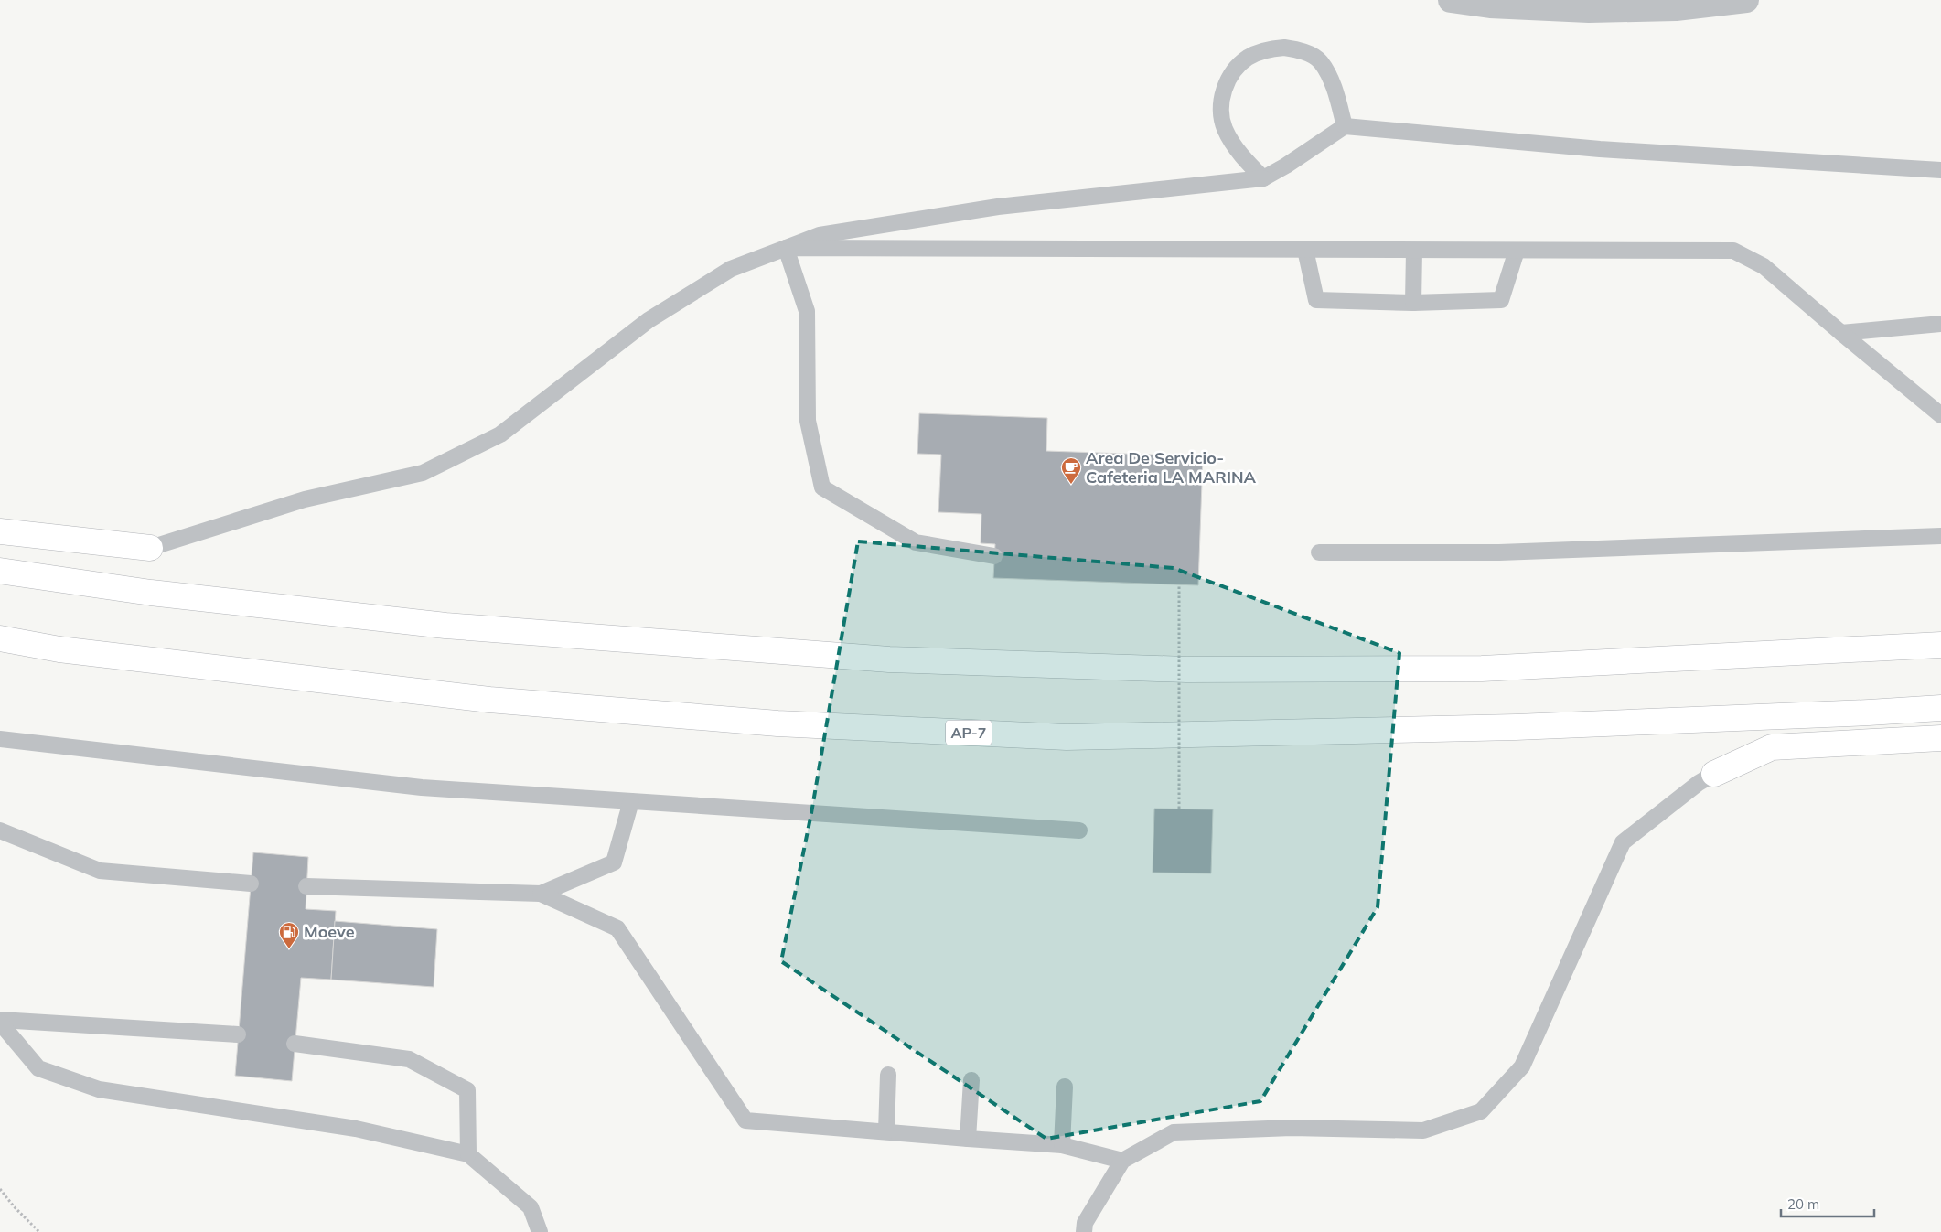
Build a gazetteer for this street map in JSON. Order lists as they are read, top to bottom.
{
  "streets": {
    "highway": ["AP-7"]
  },
  "places": {
    "cafe": ["Area De Servicio- Cafeteria LA MARINA"],
    "fuel station": ["Moeve"]
  },
  "scale_bar": "20 m"
}
